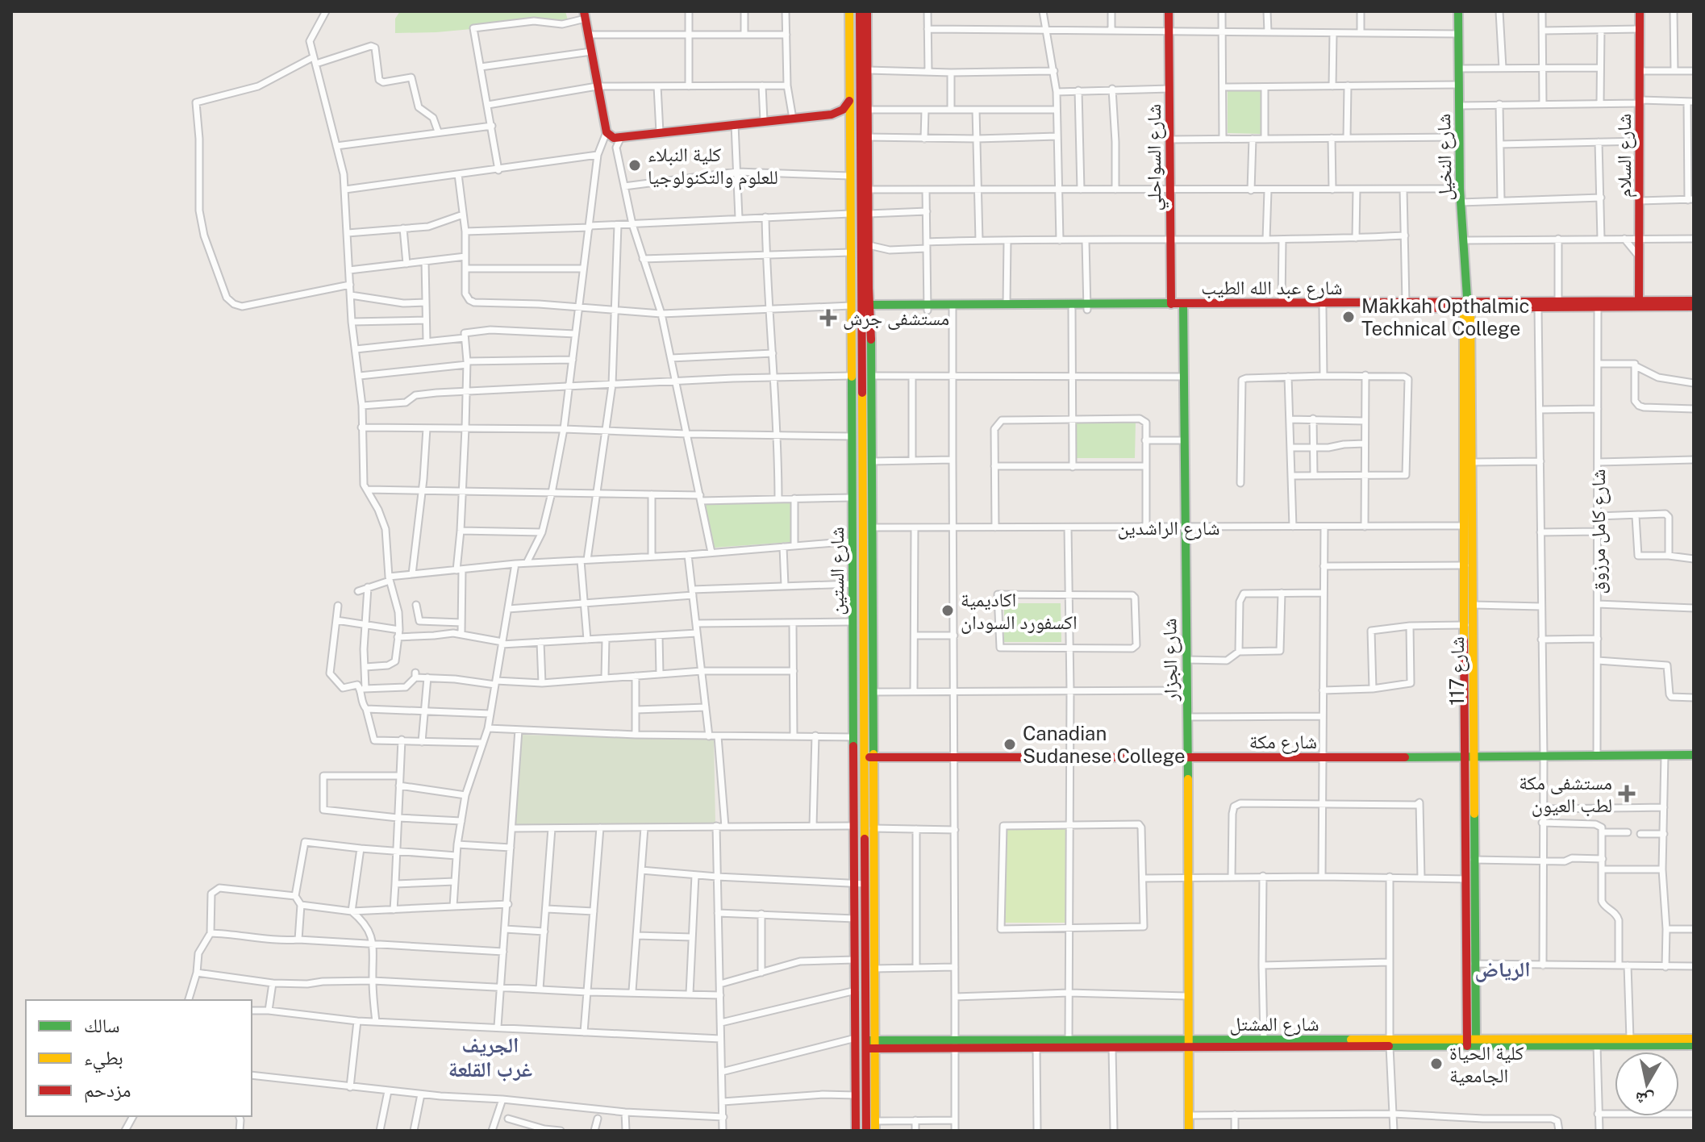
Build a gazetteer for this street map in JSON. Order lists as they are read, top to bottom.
{
  "streets": {
    "street": [
      "شارع السلام",
      "شارع السواحلي",
      "شارع النخيل",
      "شارع عبد الله الطيب",
      "شارع الراشدين",
      "شارع كامل مرزوق",
      "شارع الستين",
      "شارع الجزار",
      "شارع 117",
      "شارع مكة",
      "شارع المشتل"
    ]
  },
  "crossings": [
    ["شارع السلام", "شارع عبد الله الطيب"],
    ["شارع السواحلي", "شارع عبد الله الطيب"],
    ["شارع النخيل", "شارع عبد الله الطيب"],
    ["شارع النخيل", "شارع 117"],
    ["شارع عبد الله الطيب", "شارع كامل مرزوق"],
    ["شارع عبد الله الطيب", "شارع الستين"],
    ["شارع عبد الله الطيب", "شارع الجزار"],
    ["شارع عبد الله الطيب", "شارع 117"],
    ["شارع الراشدين", "شارع الستين"],
    ["شارع الراشدين", "شارع الجزار"],
    ["شارع الراشدين", "شارع 117"],
    ["شارع كامل مرزوق", "شارع مكة"],
    ["شارع الستين", "شارع مكة"],
    ["شارع الستين", "شارع المشتل"],
    ["شارع الجزار", "شارع مكة"],
    ["شارع الجزار", "شارع المشتل"],
    ["شارع 117", "شارع مكة"],
    ["شارع 117", "شارع المشتل"]
  ],
  "districts": ["الرياض", "الجريف غرب القلعة"],
  "places": {
    "other": [
      "كلية النبلاء للعلوم والتكنولوجيا",
      "Makkah Opthalmic Technical College",
      "اكاديمية اكسفورد السودان",
      "Canadian Sudanese College",
      "كلية الحياة الجامعية"
    ],
    "health": ["مستشفى جرش", "مستشفى مكة لطب العيون"]
  },
  "legend": ["سالك", "بطيء", "مزدحم"],
  "north": "bottom"
}
